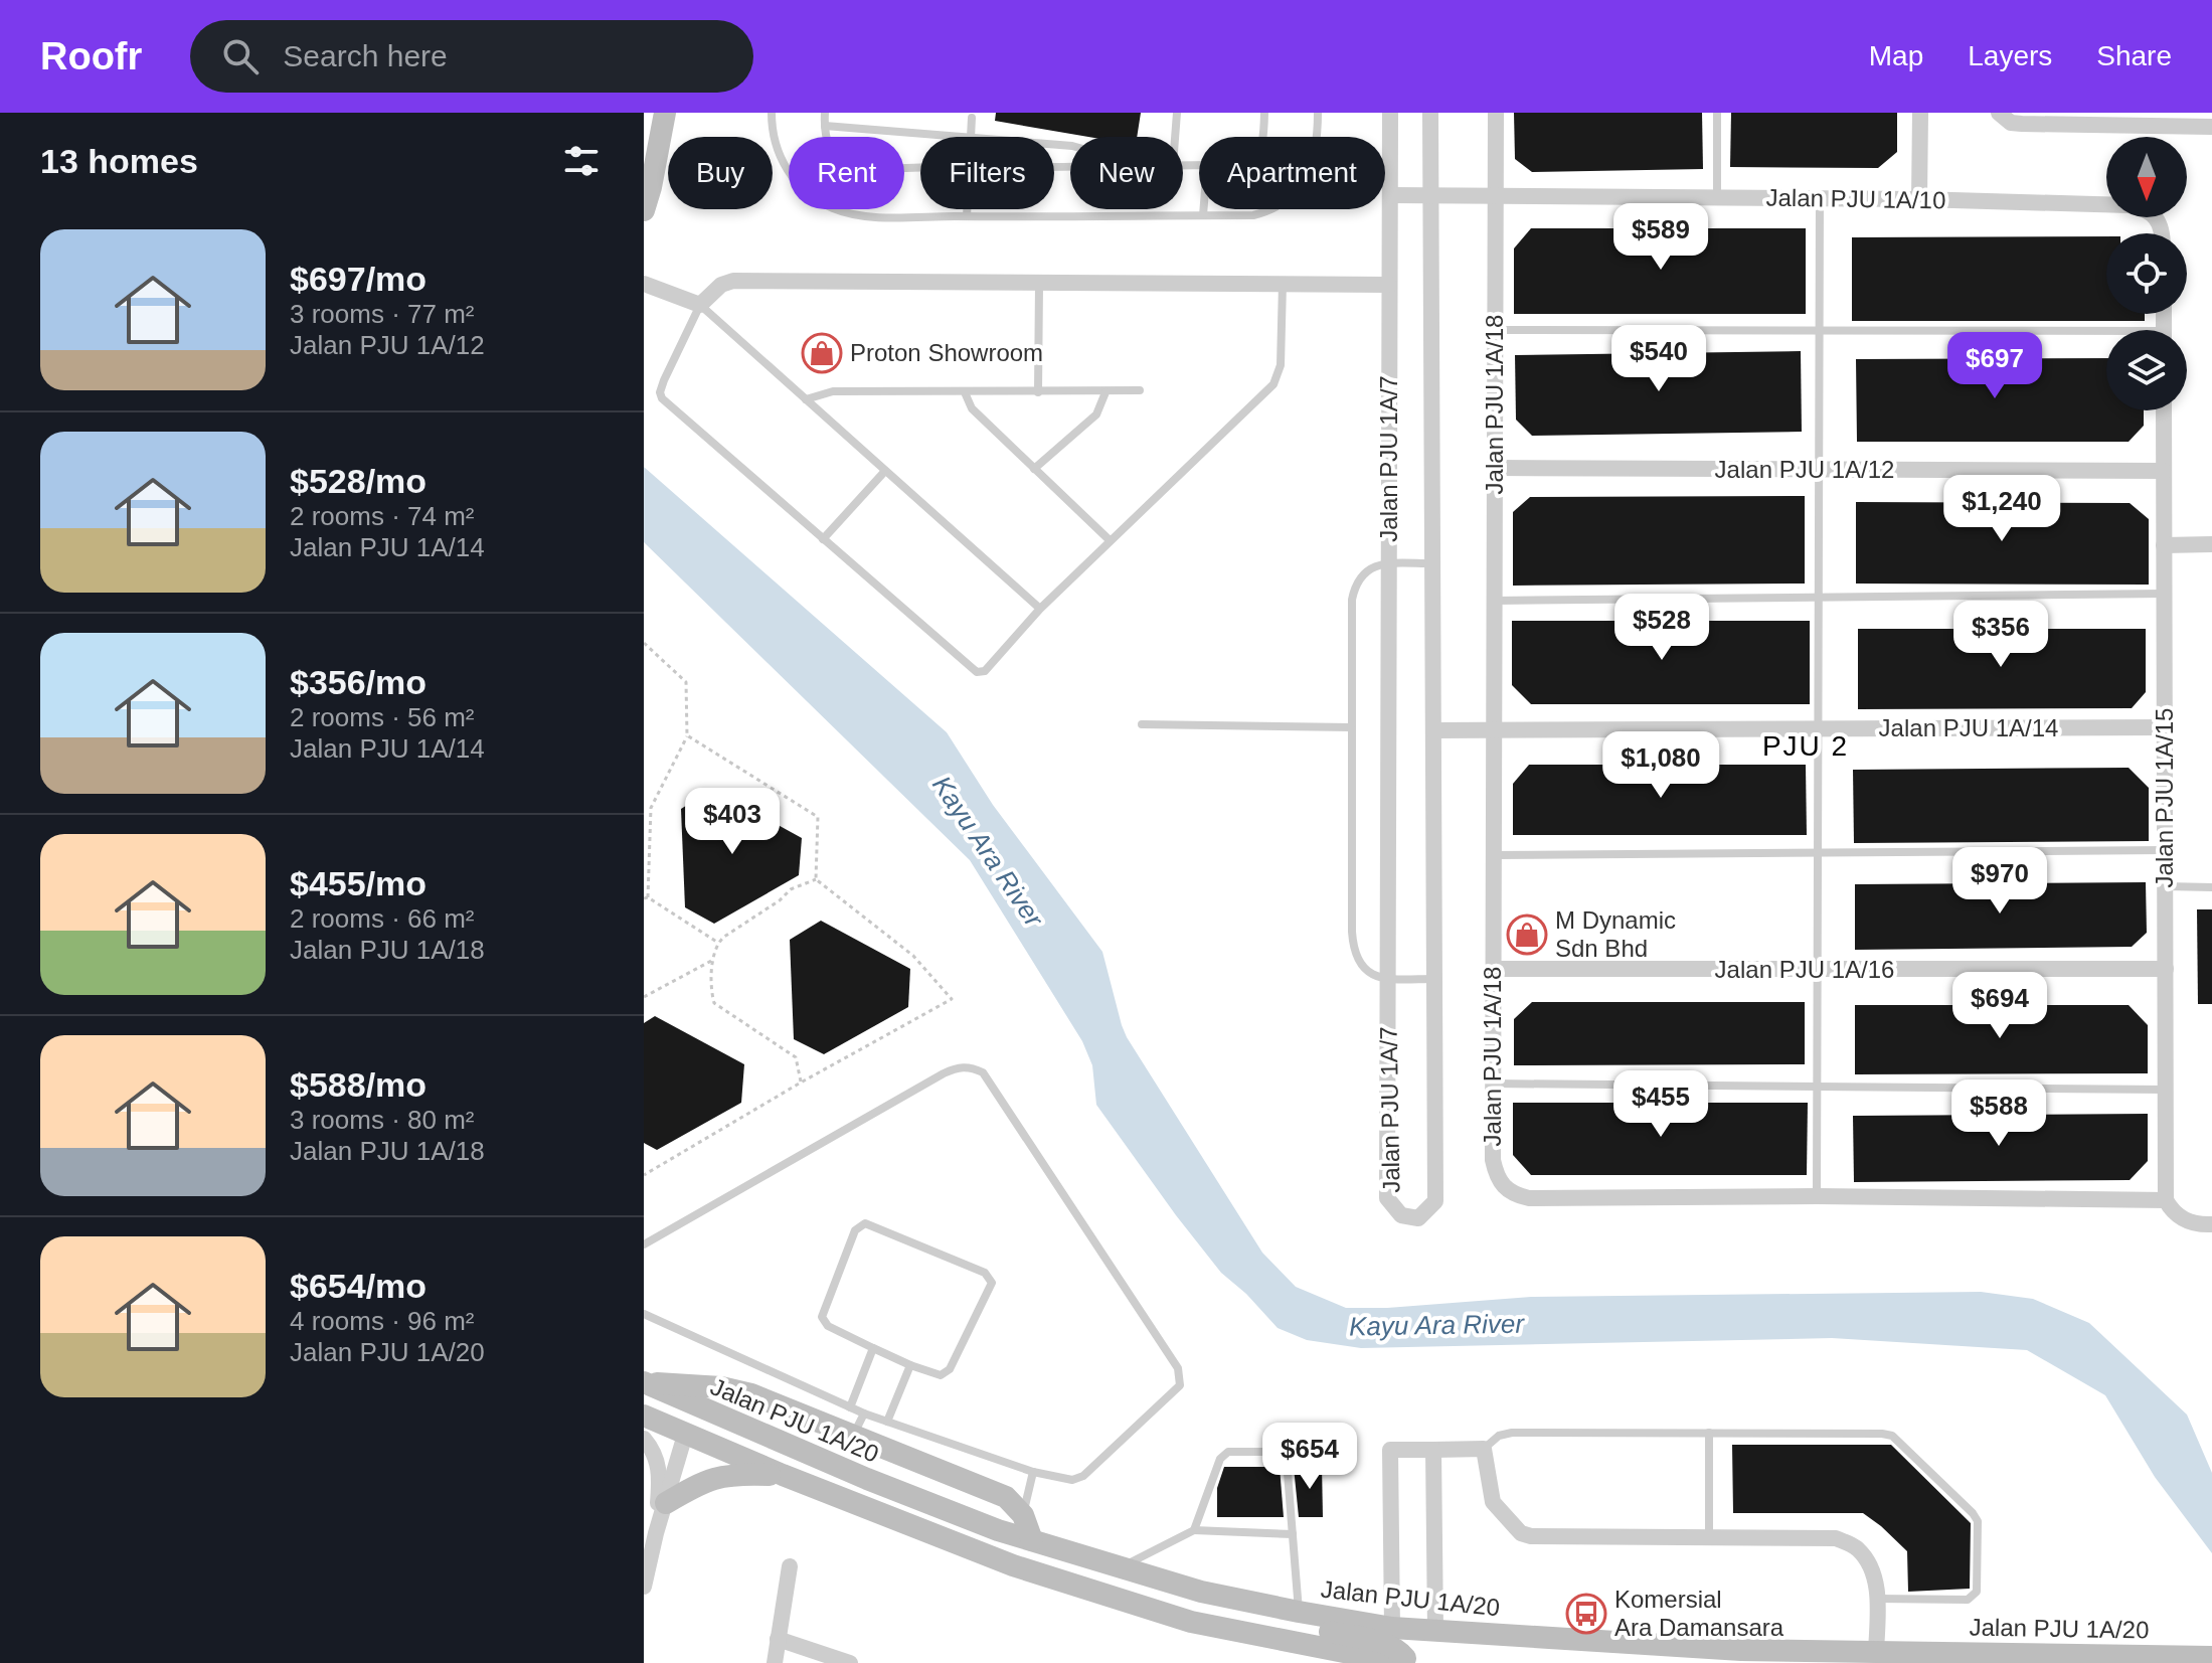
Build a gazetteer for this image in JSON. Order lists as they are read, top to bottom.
{
  "streets": {
    "street": [
      "Jalan PJU 1A/10",
      "Jalan PJU 1A/18",
      "Jalan PJU 1A/7",
      "Jalan PJU 1A/12",
      "Jalan PJU 1A/14",
      "Jalan PJU 1A/15",
      "Jalan PJU 1A/16",
      "Jalan PJU 1A/20"
    ]
  },
  "crossings": [
    ["Jalan PJU 1A/10", "Jalan PJU 1A/18"],
    ["Jalan PJU 1A/10", "Jalan PJU 1A/7"],
    ["Jalan PJU 1A/18", "Jalan PJU 1A/12"],
    ["Jalan PJU 1A/18", "Jalan PJU 1A/14"],
    ["Jalan PJU 1A/18", "Jalan PJU 1A/15"],
    ["Jalan PJU 1A/18", "Jalan PJU 1A/16"],
    ["Jalan PJU 1A/7", "Jalan PJU 1A/14"],
    ["Jalan PJU 1A/12", "Jalan PJU 1A/15"],
    ["Jalan PJU 1A/14", "Jalan PJU 1A/15"],
    ["Jalan PJU 1A/15", "Jalan PJU 1A/16"]
  ],
  "districts": ["PJU 2"],
  "water": ["Kayu Ara River"],
  "places": {
    "shop": ["Proton Showroom", "M Dynamic Sdn Bhd"],
    "bus stop": ["Komersial Ara Damansara"]
  },
  "north": "bottom",
  "page": {
    "header": "Roofr",
    "search": "Search here",
    "nav": ["Map", "Layers", "Share"],
    "heading": "13 homes",
    "chip": [
      "Buy",
      "Rent",
      "Filters",
      "New",
      "Apartment"
    ],
    "price": [
      "$589",
      "$540",
      "$697",
      "$1,240",
      "$528",
      "$356",
      "$1,080",
      "$403",
      "$970",
      "$694",
      "$455",
      "$588",
      "$654"
    ],
    "list": [
      {
        "name": "$697/mo",
        "note": "3 rooms · 77 m² · Jalan PJU 1A/12"
      },
      {
        "name": "$528/mo",
        "note": "2 rooms · 74 m² · Jalan PJU 1A/14"
      },
      {
        "name": "$356/mo",
        "note": "2 rooms · 56 m² · Jalan PJU 1A/14"
      },
      {
        "name": "$455/mo",
        "note": "2 rooms · 66 m² · Jalan PJU 1A/18"
      },
      {
        "name": "$588/mo",
        "note": "3 rooms · 80 m² · Jalan PJU 1A/18"
      },
      {
        "name": "$654/mo",
        "note": "4 rooms · 96 m² · Jalan PJU 1A/20"
      }
    ]
  }
}
